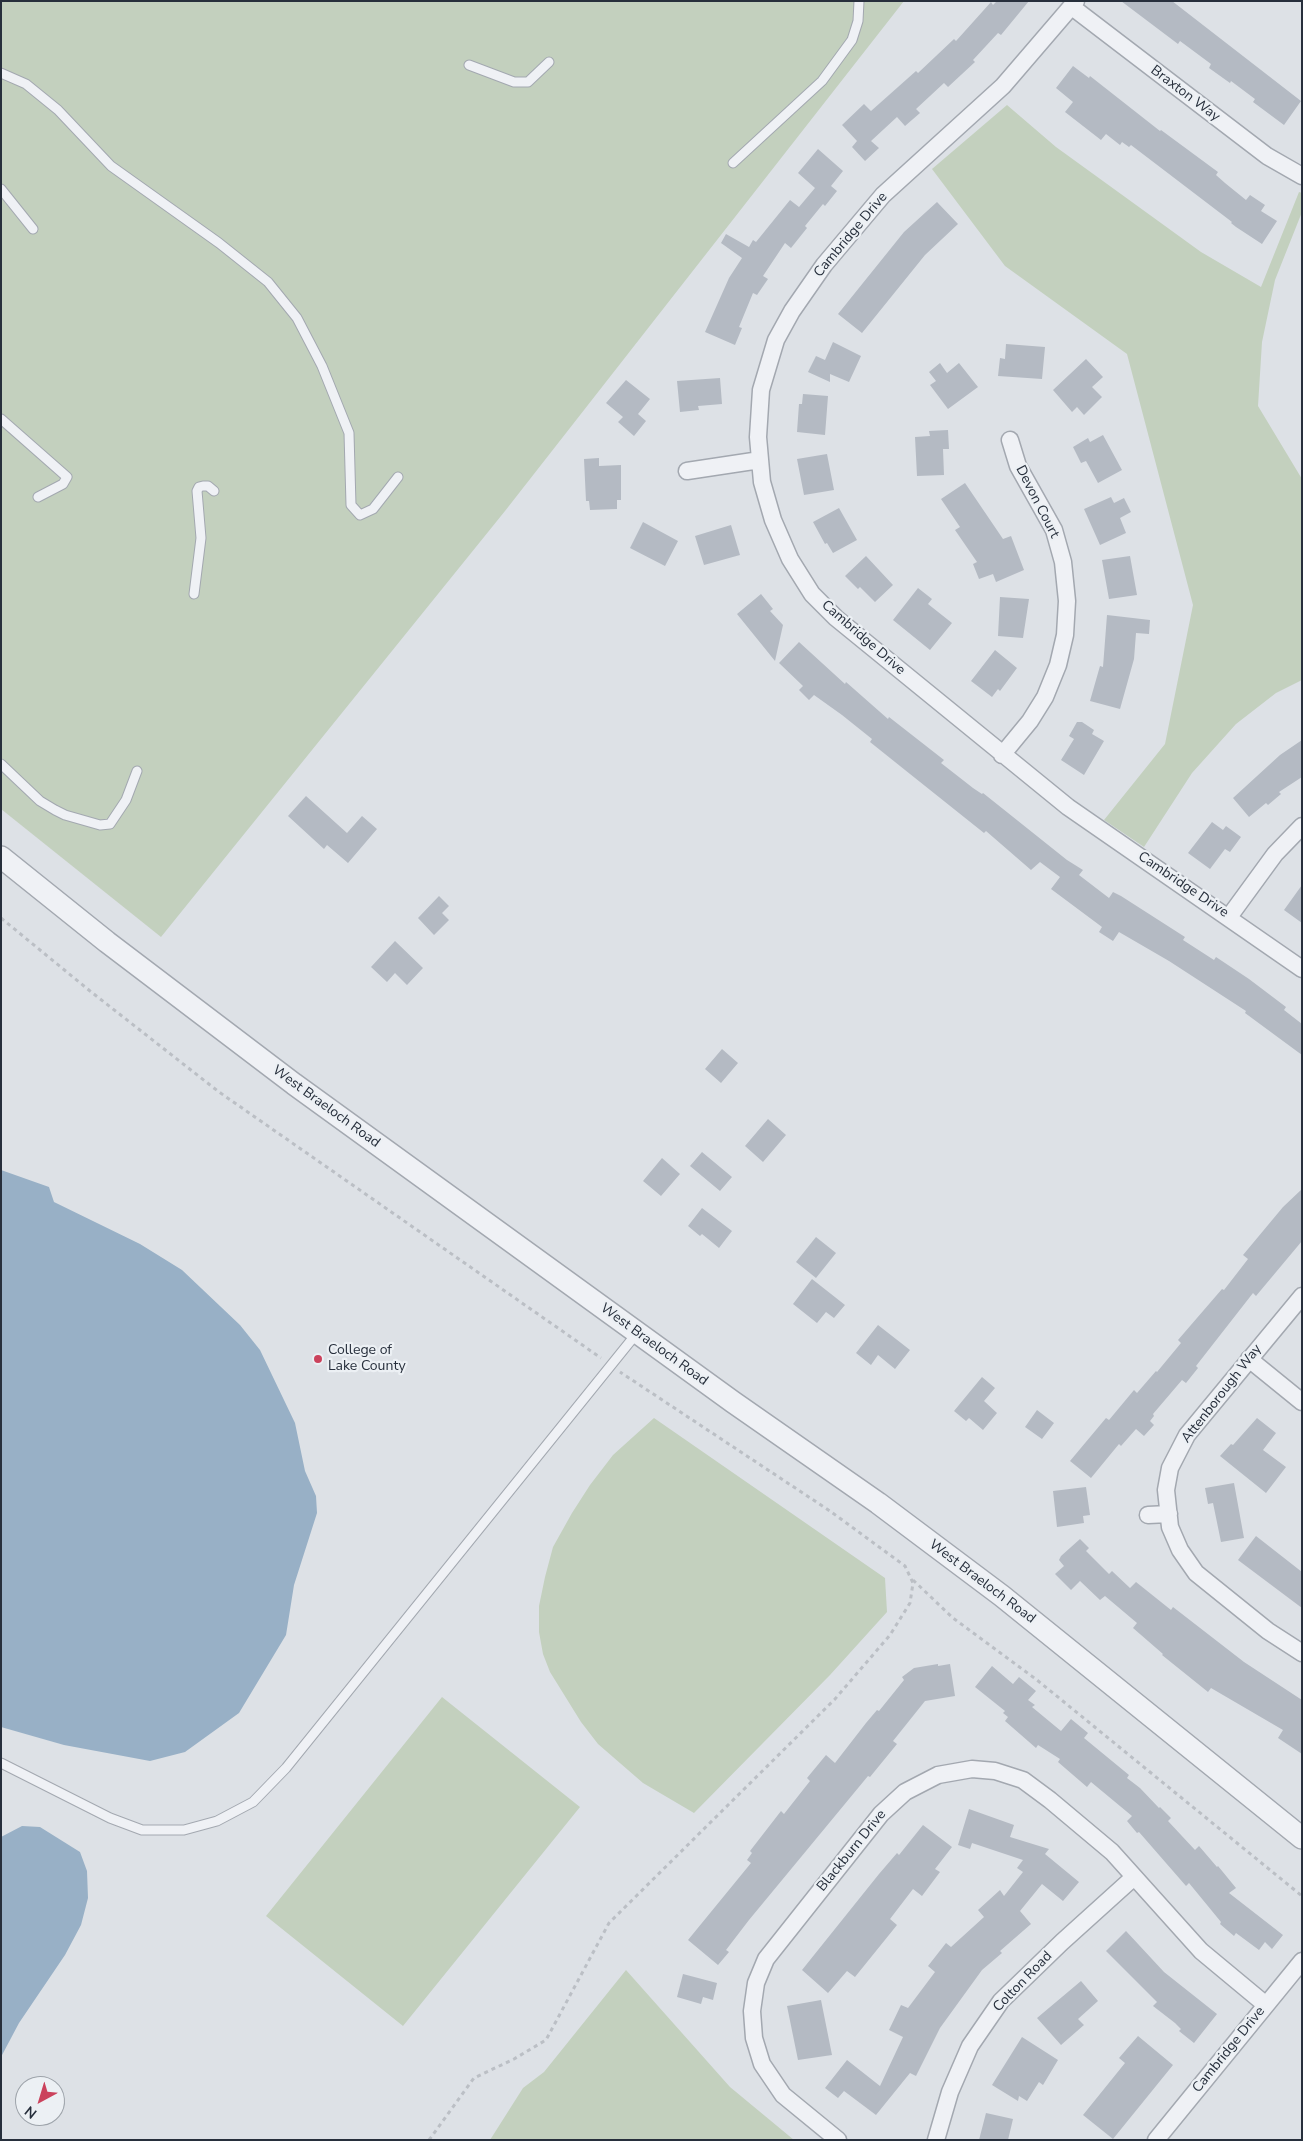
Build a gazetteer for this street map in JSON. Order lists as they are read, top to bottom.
{
  "streets": {
    "street": [
      "Braxton Way",
      "Cambridge Drive",
      "Devon Court",
      "West Braeloch Road",
      "Attenborough Way",
      "Blackburn Drive",
      "Colton Road"
    ]
  },
  "crossings": [
    ["Braxton Way", "Cambridge Drive"],
    ["Cambridge Drive", "Devon Court"],
    ["Cambridge Drive", "Blackburn Drive"],
    ["Blackburn Drive", "Colton Road"]
  ],
  "places": ["College of Lake County"],
  "north": "bottom left"
}
